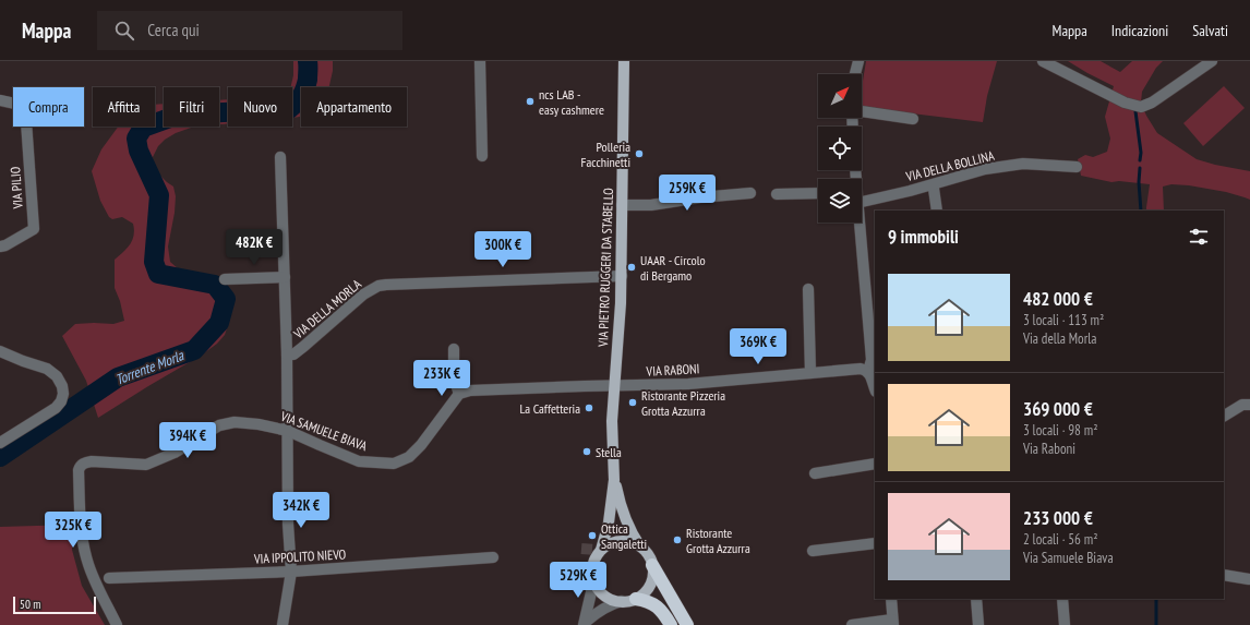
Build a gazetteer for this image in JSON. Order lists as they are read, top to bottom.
{
  "streets": {
    "main road": ["VIA PIETRO RUGGERI DA STABELLO"],
    "street": [
      "VIA DELLA BOLLINA",
      "VIA PILIO",
      "VIA DELLA MORLA",
      "VIA RABONI",
      "VIA SAMUELE BIAVA",
      "VIA IPPOLITO NIEVO"
    ]
  },
  "crossings": [
    ["VIA PIETRO RUGGERI DA STABELLO", "VIA DELLA MORLA"],
    ["VIA PIETRO RUGGERI DA STABELLO", "VIA RABONI"],
    ["VIA DELLA MORLA", "VIA SAMUELE BIAVA"],
    ["VIA DELLA MORLA", "VIA IPPOLITO NIEVO"]
  ],
  "water": ["Torrente Morla"],
  "places": [
    "ncs LAB - easy cashmere",
    "Polleria Facchinetti",
    "UAAR - Circolo di Bergamo",
    "Ristorante Pizzeria Grotta Azzurra",
    "La Caffetteria",
    "Stella",
    "Ottica Sangaletti",
    "Ristorante Grotta Azzurra"
  ],
  "scale_bar": "50 m",
  "north": "top right",
  "page": {
    "header": "Mappa",
    "search": "Cerca qui",
    "nav": ["Mappa", "Indicazioni", "Salvati"],
    "chip": [
      "Compra",
      "Affitta",
      "Filtri",
      "Nuovo",
      "Appartamento"
    ],
    "price": [
      "259K €",
      "482K €",
      "300K €",
      "369K €",
      "233K €",
      "394K €",
      "342K €",
      "325K €",
      "529K €"
    ],
    "heading": "9 immobili",
    "list": [
      {
        "name": "482 000 €",
        "note": "3 locali · 113 m² · Via della Morla"
      },
      {
        "name": "369 000 €",
        "note": "3 locali · 98 m² · Via Raboni"
      },
      {
        "name": "233 000 €",
        "note": "2 locali · 56 m² · Via Samuele Biava"
      }
    ],
    "scale": "50 m"
  }
}
